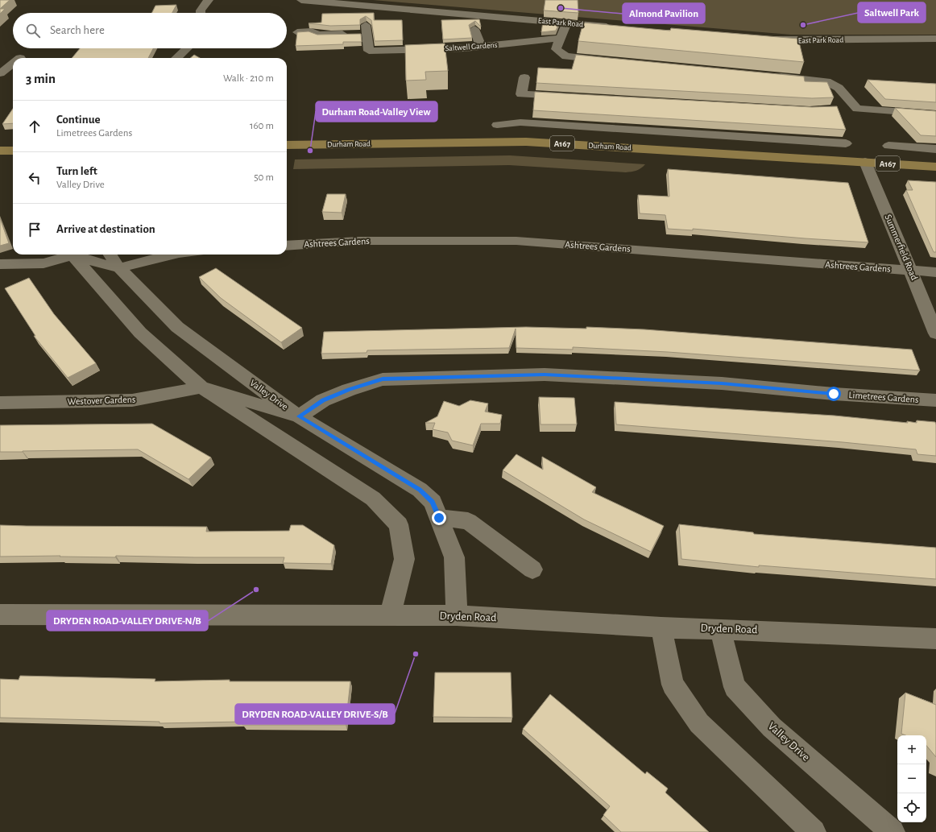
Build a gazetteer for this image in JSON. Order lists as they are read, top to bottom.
{
  "streets": {
    "main road": ["A167", "Durham Road"],
    "street": [
      "East Park Road",
      "Saltwell Gardens",
      "Ashtrees Gardens",
      "Summerfield Road",
      "Valley Drive",
      "Limetrees Gardens",
      "Westover Gardens",
      "Dryden Road"
    ]
  },
  "crossings": [
    ["Durham Road", "Summerfield Road"],
    ["Ashtrees Gardens", "Summerfield Road"],
    ["Valley Drive", "Limetrees Gardens"],
    ["Valley Drive", "Dryden Road"]
  ],
  "places": [
    "Almond Pavilion",
    "Saltwell Park",
    "Durham Road-Valley View",
    "DRYDEN ROAD-VALLEY DRIVE-N/B",
    "DRYDEN ROAD-VALLEY DRIVE-S/B"
  ],
  "page": {
    "search": "Search here",
    "heading": ["3 min", "Walk · 210 m"],
    "list": [
      ["Continue", "Limetrees Gardens", "160 m"],
      ["Turn left", "Valley Drive", "50 m"],
      "Arrive at destination"
    ],
    "map_buttons": ["+", "−"]
  }
}
